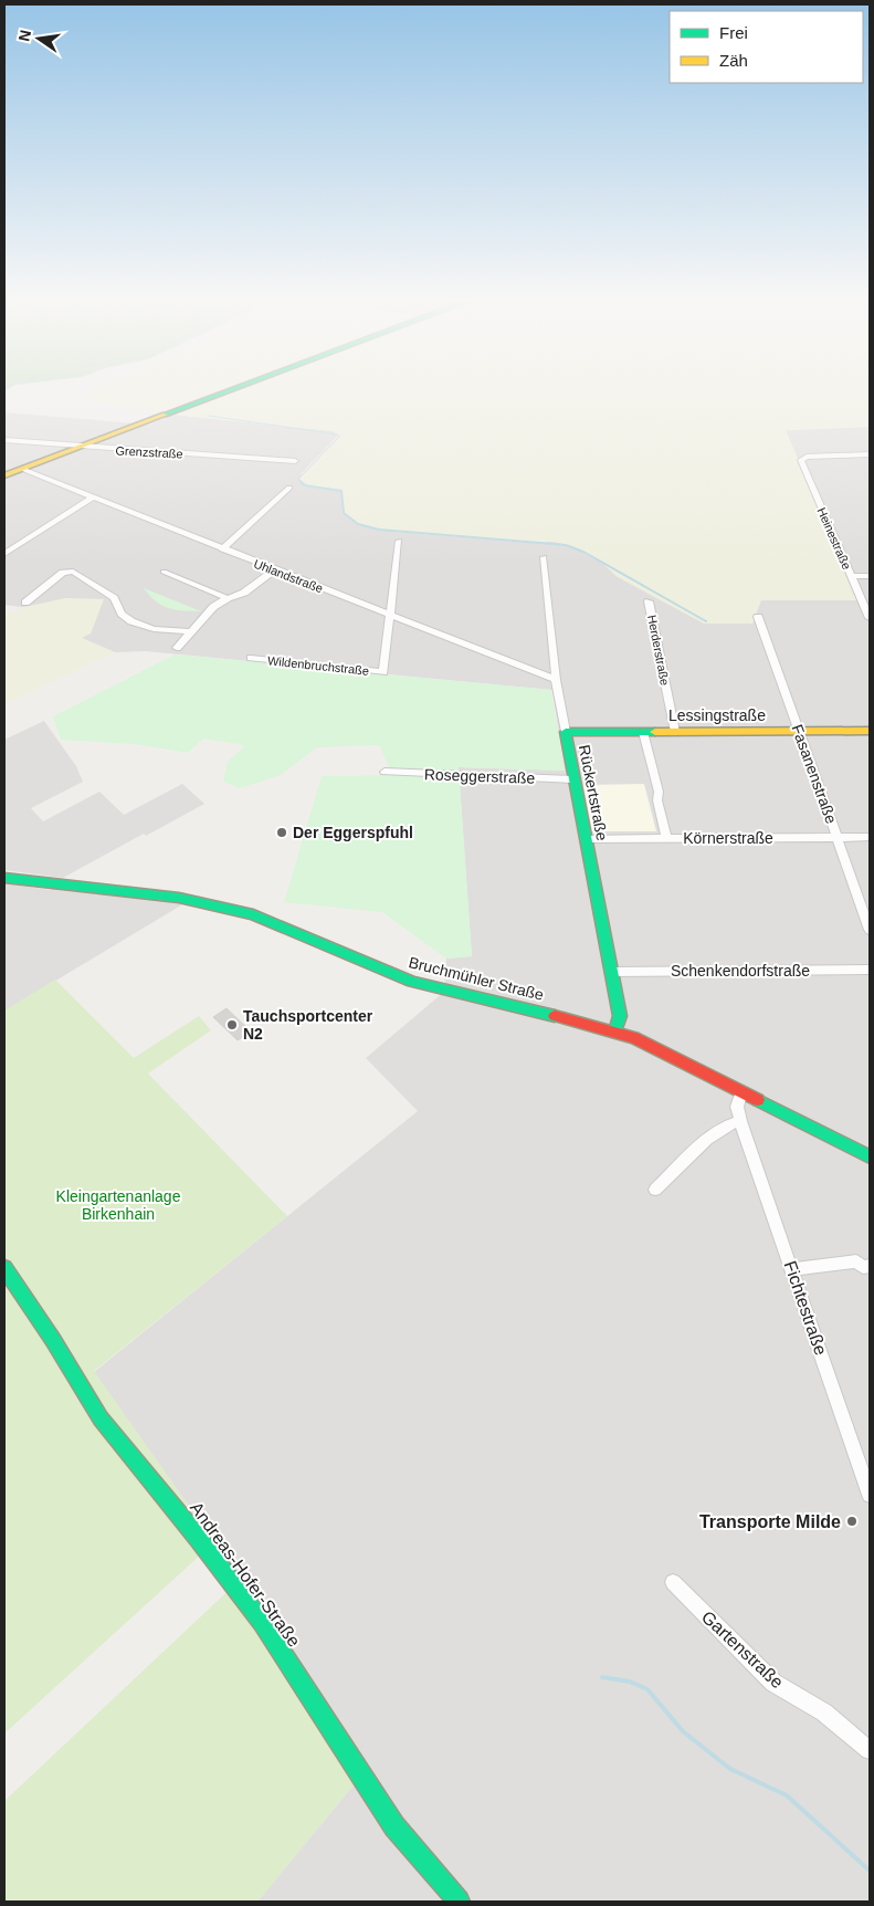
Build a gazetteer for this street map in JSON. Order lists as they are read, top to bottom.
{
  "streets": {
    "street": [
      "Grenzstraße",
      "Heinestraße",
      "Uhlandstraße",
      "Herderstraße",
      "Wildenbruchstraße",
      "Lessingstraße",
      "Fasanenstraße",
      "Roseggerstraße",
      "Rückertstraße",
      "Körnerstraße",
      "Schenkendorfstraße",
      "Bruchmühler Straße",
      "Fichtestraße",
      "Andreas-Hofer-Straße",
      "Gartenstraße"
    ]
  },
  "crossings": [
    ["Uhlandstraße", "Wildenbruchstraße"],
    ["Uhlandstraße", "Rückertstraße"],
    ["Herderstraße", "Lessingstraße"],
    ["Lessingstraße", "Fasanenstraße"],
    ["Lessingstraße", "Rückertstraße"],
    ["Fasanenstraße", "Körnerstraße"],
    ["Roseggerstraße", "Rückertstraße"],
    ["Rückertstraße", "Körnerstraße"],
    ["Rückertstraße", "Schenkendorfstraße"],
    ["Rückertstraße", "Bruchmühler Straße"],
    ["Bruchmühler Straße", "Fichtestraße"]
  ],
  "parks": ["Kleingartenanlage Birkenhain"],
  "places": ["Der Eggerspfuhl", "Tauchsportcenter N2", "Transporte Milde"],
  "legend": ["Frei", "Zäh"],
  "north": "left"
}
